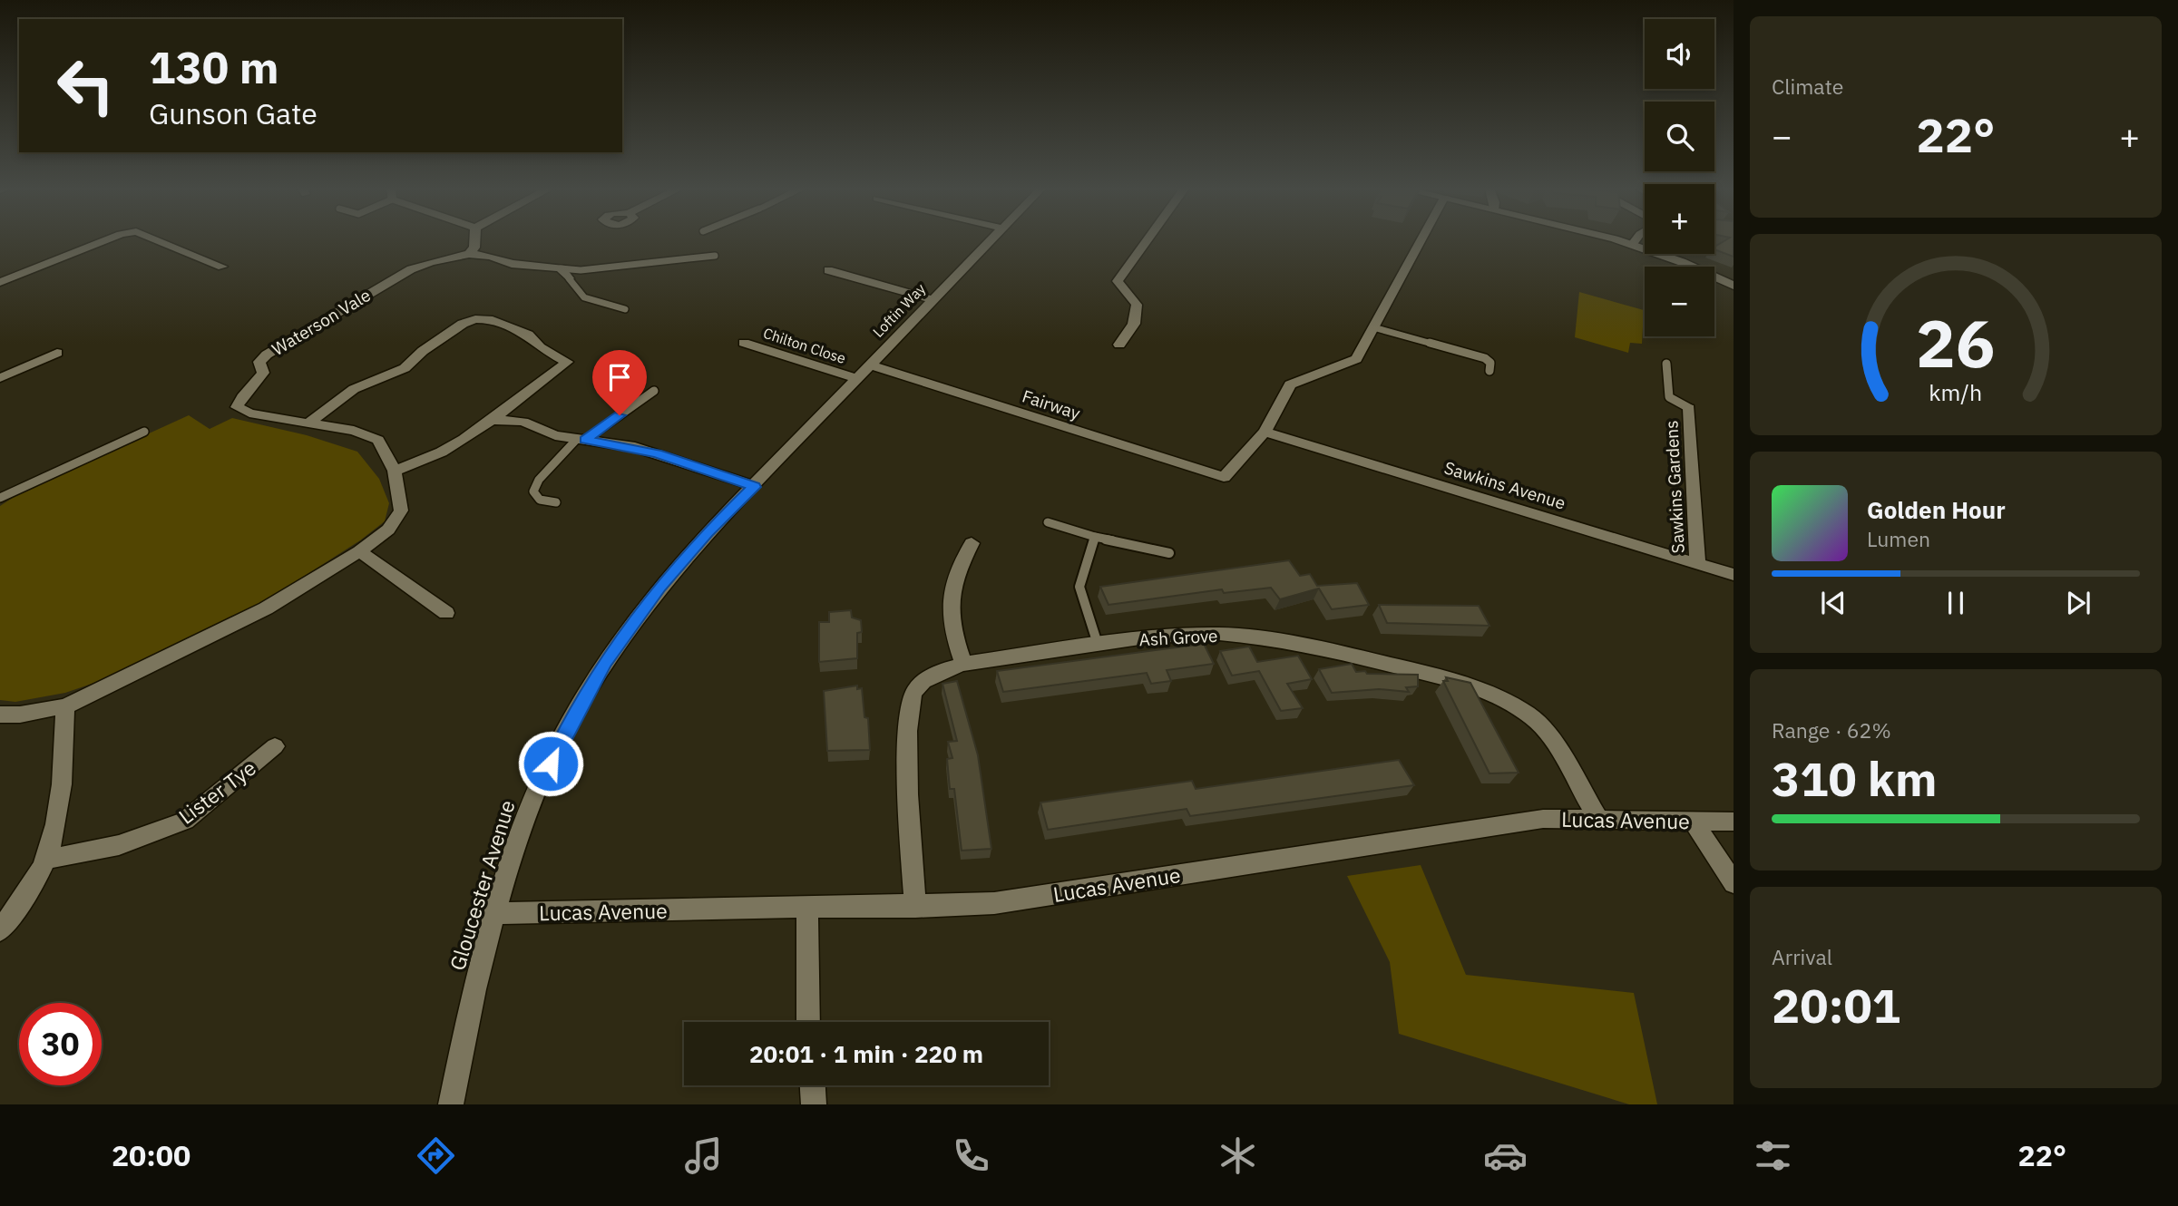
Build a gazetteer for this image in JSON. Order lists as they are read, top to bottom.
{
  "streets": {
    "street": [
      "Loftin Way",
      "Waterson Vale",
      "Chilton Close",
      "Fairway",
      "Sawkins Avenue",
      "Sawkins Gardens",
      "Ash Grove",
      "Lister Tye",
      "Lucas Avenue",
      "Gloucester Avenue"
    ]
  },
  "crossings": [
    ["Loftin Way", "Chilton Close"],
    ["Loftin Way", "Fairway"],
    ["Loftin Way", "Gloucester Avenue"],
    ["Fairway", "Sawkins Avenue"],
    ["Sawkins Avenue", "Sawkins Gardens"],
    ["Ash Grove", "Lucas Avenue"],
    ["Lucas Avenue", "Gloucester Avenue"]
  ],
  "page": {
    "tile": [
      "Climate",
      ["Range · 62%", "310 km"],
      ["Arrival", "20:01"]
    ],
    "map_buttons": ["+", "−"],
    "turn": ["130 m", "Gunson Gate"],
    "heat": ["−", "22°", "+"],
    "song": ["Golden Hour", "Lumen"],
    "limit": "30",
    "trip": "20:01 · 1 min · 220 m",
    "tabs": ["20:00", "22°"],
    "gauge": ["26", "km/h"]
  }
}
